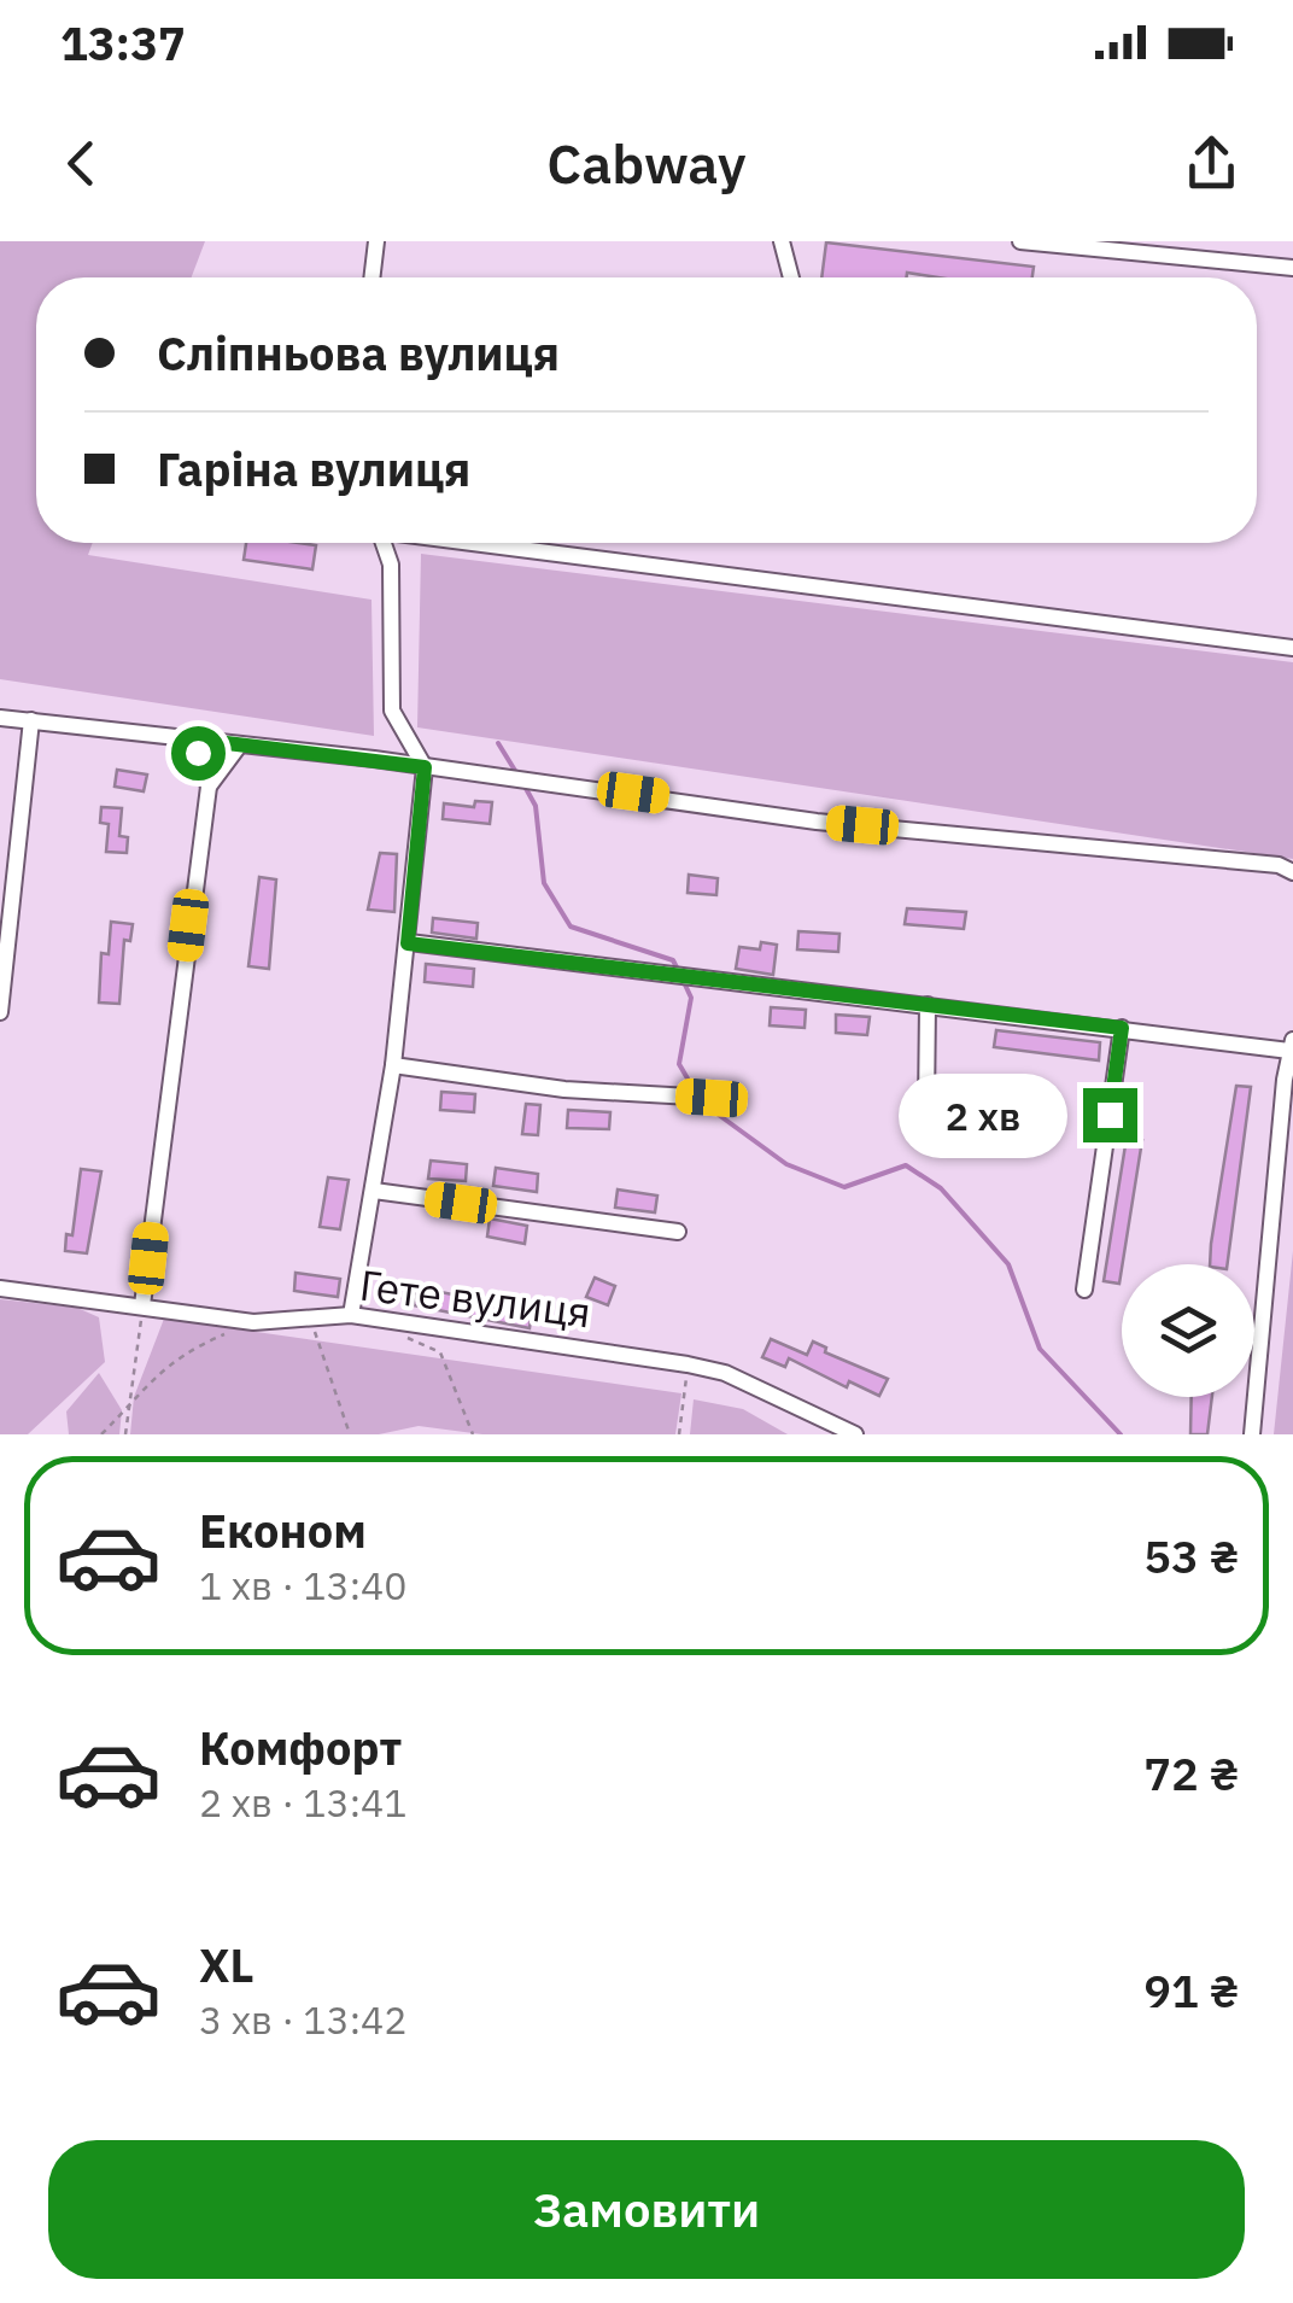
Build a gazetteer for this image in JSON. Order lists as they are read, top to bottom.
{
  "streets": {
    "street": ["Гете вулиця"]
  },
  "page": {
    "status": "13:37",
    "header": "Cabway",
    "banner": ["Сліпньова вулиця", "Гаріна вулиця"],
    "bubble": "2 хв",
    "list": [
      {
        "name": "Економ",
        "note": "1 хв · 13:40",
        "value": "53 ₴"
      },
      {
        "name": "Комфорт",
        "note": "2 хв · 13:41",
        "value": "72 ₴"
      },
      {
        "name": "XL",
        "note": "3 хв · 13:42",
        "value": "91 ₴"
      }
    ],
    "buttons": "Замовити"
  }
}
